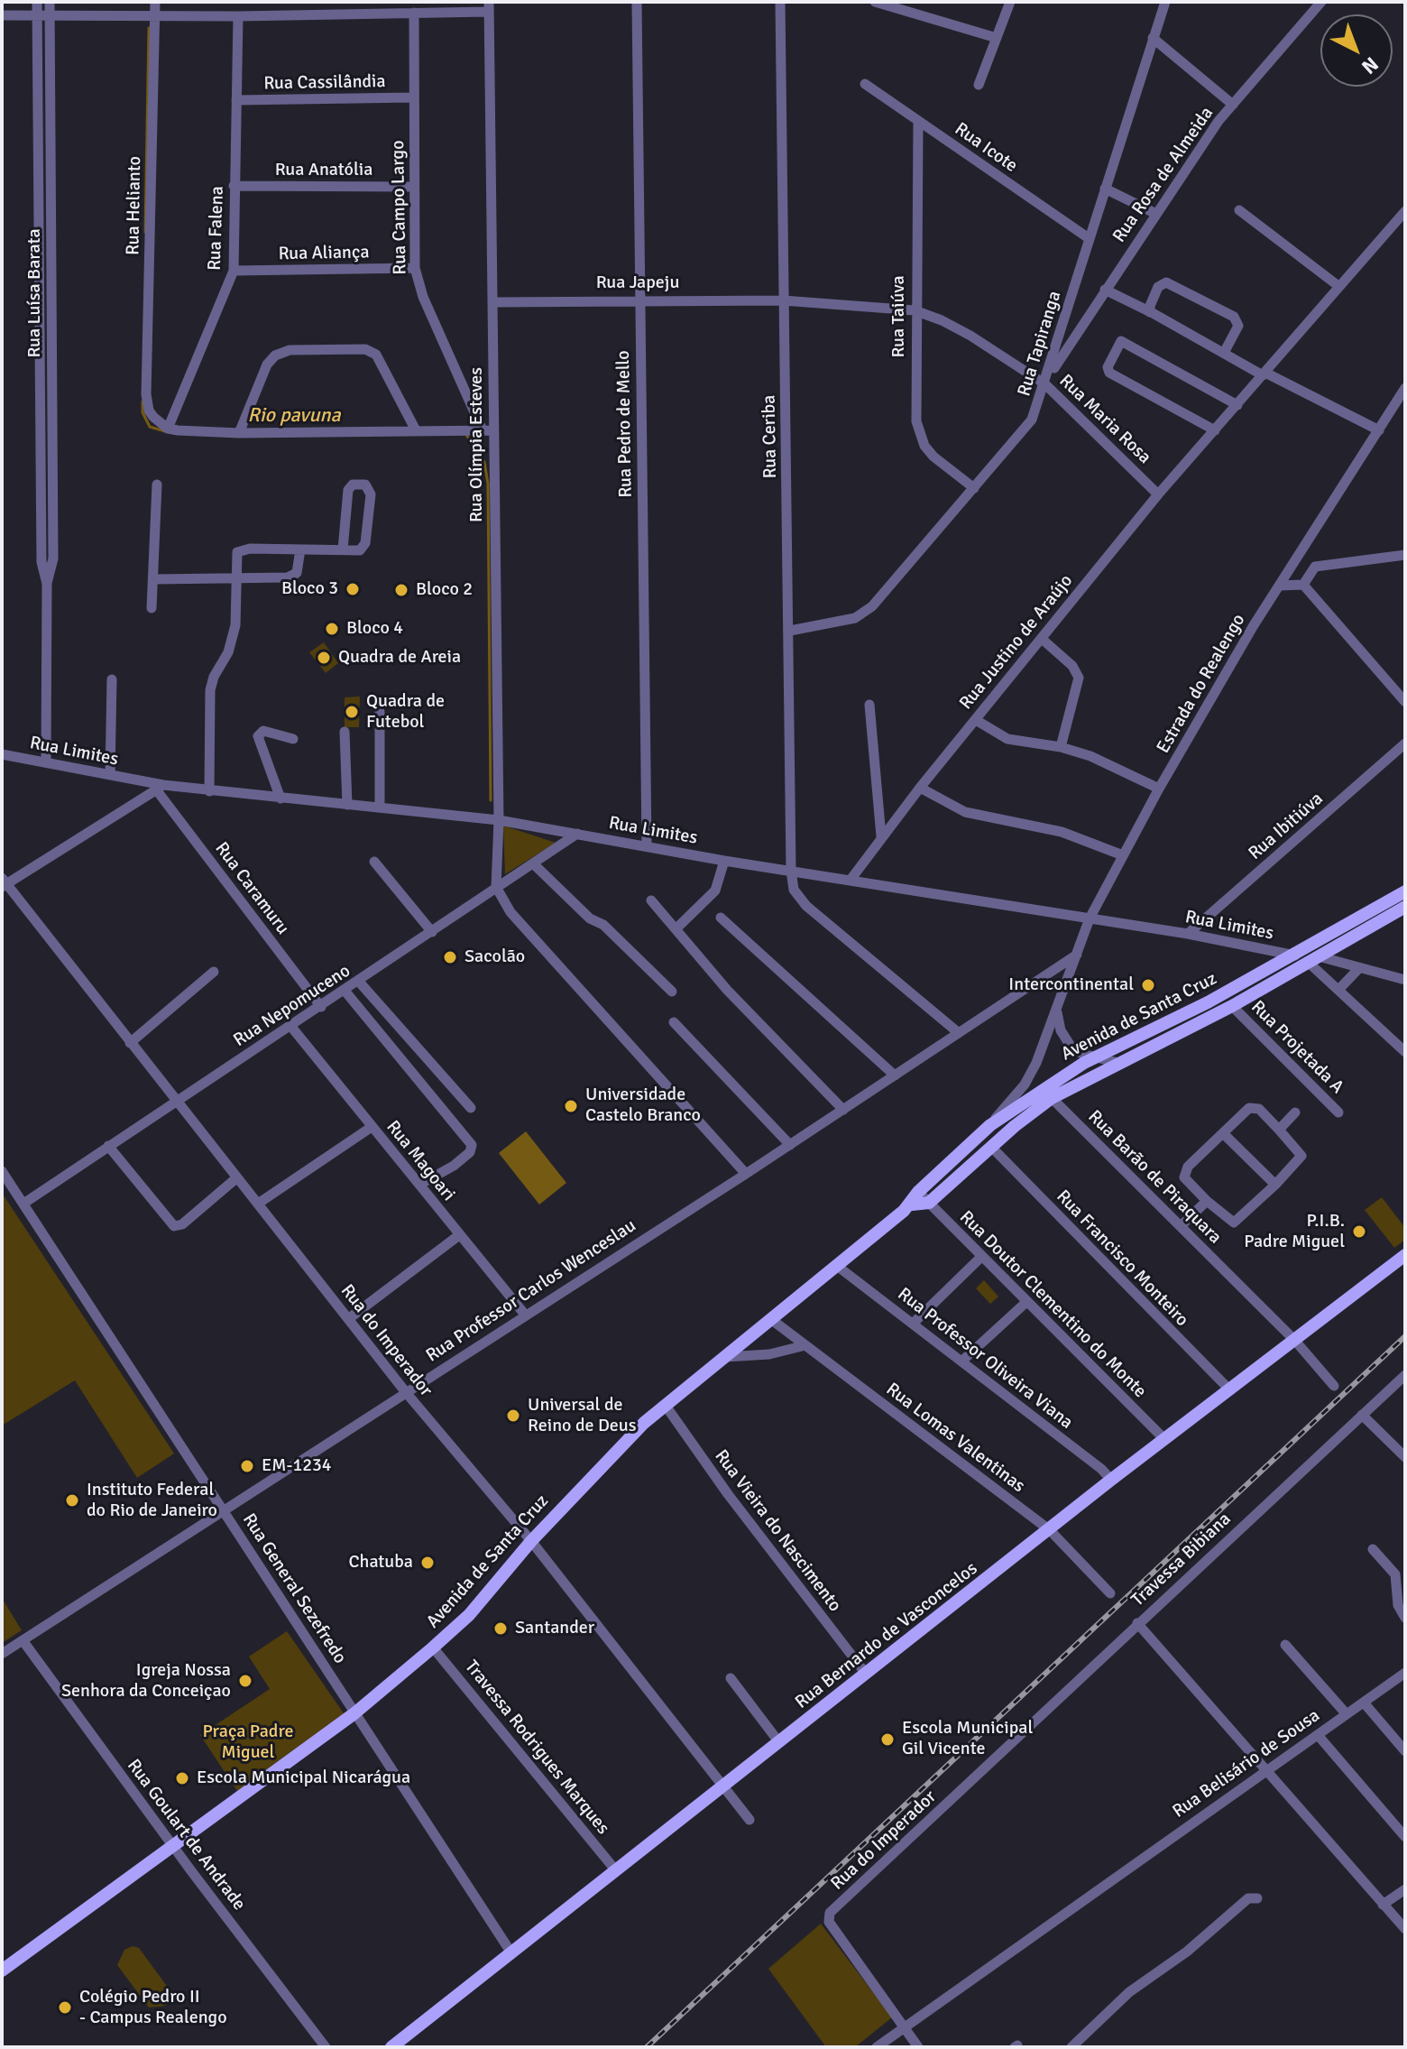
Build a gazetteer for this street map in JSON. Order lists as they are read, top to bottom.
{
  "streets": {
    "main road": ["Avenida de Santa Cruz", "Rua Bernardo de Vasconcelos"],
    "street": [
      "Rua Cassilândia",
      "Rua Icote",
      "Rua Anatólia",
      "Rua Rosa de Almeida",
      "Rua Helianto",
      "Rua Campo Largo",
      "Rua Falena",
      "Rua Aliança",
      "Rua Japeju",
      "Rua Luísa Barata",
      "Rua Taiúva",
      "Rua Tapiranga",
      "Rua Maria Rosa",
      "Rua Pedro de Mello",
      "Rua Ceriba",
      "Rua Olímpia Esteves",
      "Rua Justino de Araújo",
      "Estrada do Realengo",
      "Rua Limites",
      "Rua Ibitiúva",
      "Rua Caramuru",
      "Rua Nepomuceno",
      "Rua Projetada A",
      "Rua Magoari",
      "Rua Barão de Piraquara",
      "Rua Francisco Monteiro",
      "Rua Professor Carlos Wenceslau",
      "Rua Doutor Clementino do Monte",
      "Rua do Imperador",
      "Rua Professor Oliveira Viana",
      "Rua Lomas Valentinas",
      "Rua Vieira do Nascimento",
      "Travessa Bibiana",
      "Rua General Sezefredo",
      "Travessa Rodrigues Marques",
      "Rua Belisário de Sousa",
      "Rua Goulart de Andrade"
    ]
  },
  "crossings": [
    ["Rua Cassilândia", "Rua Campo Largo"],
    ["Rua Cassilândia", "Rua Falena"],
    ["Rua Icote", "Rua Taiúva"],
    ["Rua Icote", "Rua Tapiranga"],
    ["Rua Anatólia", "Rua Campo Largo"],
    ["Rua Anatólia", "Rua Falena"],
    ["Rua Rosa de Almeida", "Rua Tapiranga"],
    ["Rua Rosa de Almeida", "Rua Maria Rosa"],
    ["Rua Helianto", "Rua Falena"],
    ["Rua Campo Largo", "Rua Aliança"],
    ["Rua Campo Largo", "Rua Olímpia Esteves"],
    ["Rua Falena", "Rua Aliança"],
    ["Rua Japeju", "Rua Maria Rosa"],
    ["Rua Japeju", "Rua Pedro de Mello"],
    ["Rua Japeju", "Rua Ceriba"],
    ["Rua Japeju", "Rua Olímpia Esteves"],
    ["Rua Luísa Barata", "Rua Limites"],
    ["Rua Taiúva", "Rua Tapiranga"],
    ["Rua Taiúva", "Rua Maria Rosa"],
    ["Rua Tapiranga", "Rua Maria Rosa"],
    ["Rua Tapiranga", "Rua Ceriba"],
    ["Rua Maria Rosa", "Rua Ceriba"],
    ["Rua Maria Rosa", "Rua Justino de Araújo"],
    ["Rua Pedro de Mello", "Rua Limites"],
    ["Rua Ceriba", "Rua Limites"],
    ["Rua Olímpia Esteves", "Rua Limites"],
    ["Rua Olímpia Esteves", "Rua Nepomuceno"],
    ["Rua Justino de Araújo", "Rua Limites"],
    ["Estrada do Realengo", "Rua Limites"],
    ["Estrada do Realengo", "Avenida de Santa Cruz"],
    ["Estrada do Realengo", "Rua Professor Carlos Wenceslau"],
    ["Rua Limites", "Rua Ibitiúva"],
    ["Rua Limites", "Rua Caramuru"],
    ["Rua Limites", "Rua Nepomuceno"],
    ["Rua Limites", "Avenida de Santa Cruz"],
    ["Rua Caramuru", "Rua Nepomuceno"],
    ["Rua Nepomuceno", "Rua Magoari"],
    ["Rua Nepomuceno", "Rua do Imperador"],
    ["Rua Nepomuceno", "Rua General Sezefredo"],
    ["Avenida de Santa Cruz", "Rua Projetada A"],
    ["Avenida de Santa Cruz", "Rua Barão de Piraquara"],
    ["Avenida de Santa Cruz", "Rua Francisco Monteiro"],
    ["Avenida de Santa Cruz", "Rua Doutor Clementino do Monte"],
    ["Avenida de Santa Cruz", "Rua do Imperador"],
    ["Avenida de Santa Cruz", "Rua Professor Oliveira Viana"],
    ["Avenida de Santa Cruz", "Rua Lomas Valentinas"],
    ["Avenida de Santa Cruz", "Rua Vieira do Nascimento"],
    ["Avenida de Santa Cruz", "Rua General Sezefredo"],
    ["Avenida de Santa Cruz", "Travessa Rodrigues Marques"],
    ["Avenida de Santa Cruz", "Rua Goulart de Andrade"],
    ["Rua Magoari", "Rua Professor Carlos Wenceslau"],
    ["Rua Barão de Piraquara", "Rua Bernardo de Vasconcelos"],
    ["Rua Francisco Monteiro", "Rua Bernardo de Vasconcelos"],
    ["Rua Professor Carlos Wenceslau", "Rua do Imperador"],
    ["Rua Professor Carlos Wenceslau", "Rua General Sezefredo"],
    ["Rua Professor Carlos Wenceslau", "Rua Goulart de Andrade"],
    ["Rua Doutor Clementino do Monte", "Rua Bernardo de Vasconcelos"],
    ["Rua do Imperador", "Travessa Bibiana"],
    ["Rua do Imperador", "Rua Bernardo de Vasconcelos"],
    ["Rua do Imperador", "Rua Belisário de Sousa"],
    ["Rua Professor Oliveira Viana", "Rua Bernardo de Vasconcelos"],
    ["Rua Lomas Valentinas", "Rua Bernardo de Vasconcelos"],
    ["Rua Vieira do Nascimento", "Rua Bernardo de Vasconcelos"],
    ["Rua General Sezefredo", "Rua Bernardo de Vasconcelos"],
    ["Rua Bernardo de Vasconcelos", "Travessa Rodrigues Marques"]
  ],
  "water": ["Rio pavuna"],
  "parks": ["Praça Padre Miguel"],
  "places": [
    "Bloco 3",
    "Bloco 2",
    "Bloco 4",
    "Quadra de Areia",
    "Quadra de Futebol",
    "Sacolão",
    "Intercontinental",
    "Universidade Castelo Branco",
    "P.I.B. Padre Miguel",
    "Universal de Reino de Deus",
    "EM-1234",
    "Instituto Federal do Rio de Janeiro",
    "Chatuba",
    "Santander",
    "Igreja Nossa Senhora da Conceiçao",
    "Escola Municipal Gil Vicente",
    "Escola Municipal Nicarágua",
    "Colégio Pedro II - Campus Realengo"
  ],
  "north": "bottom right"
}
